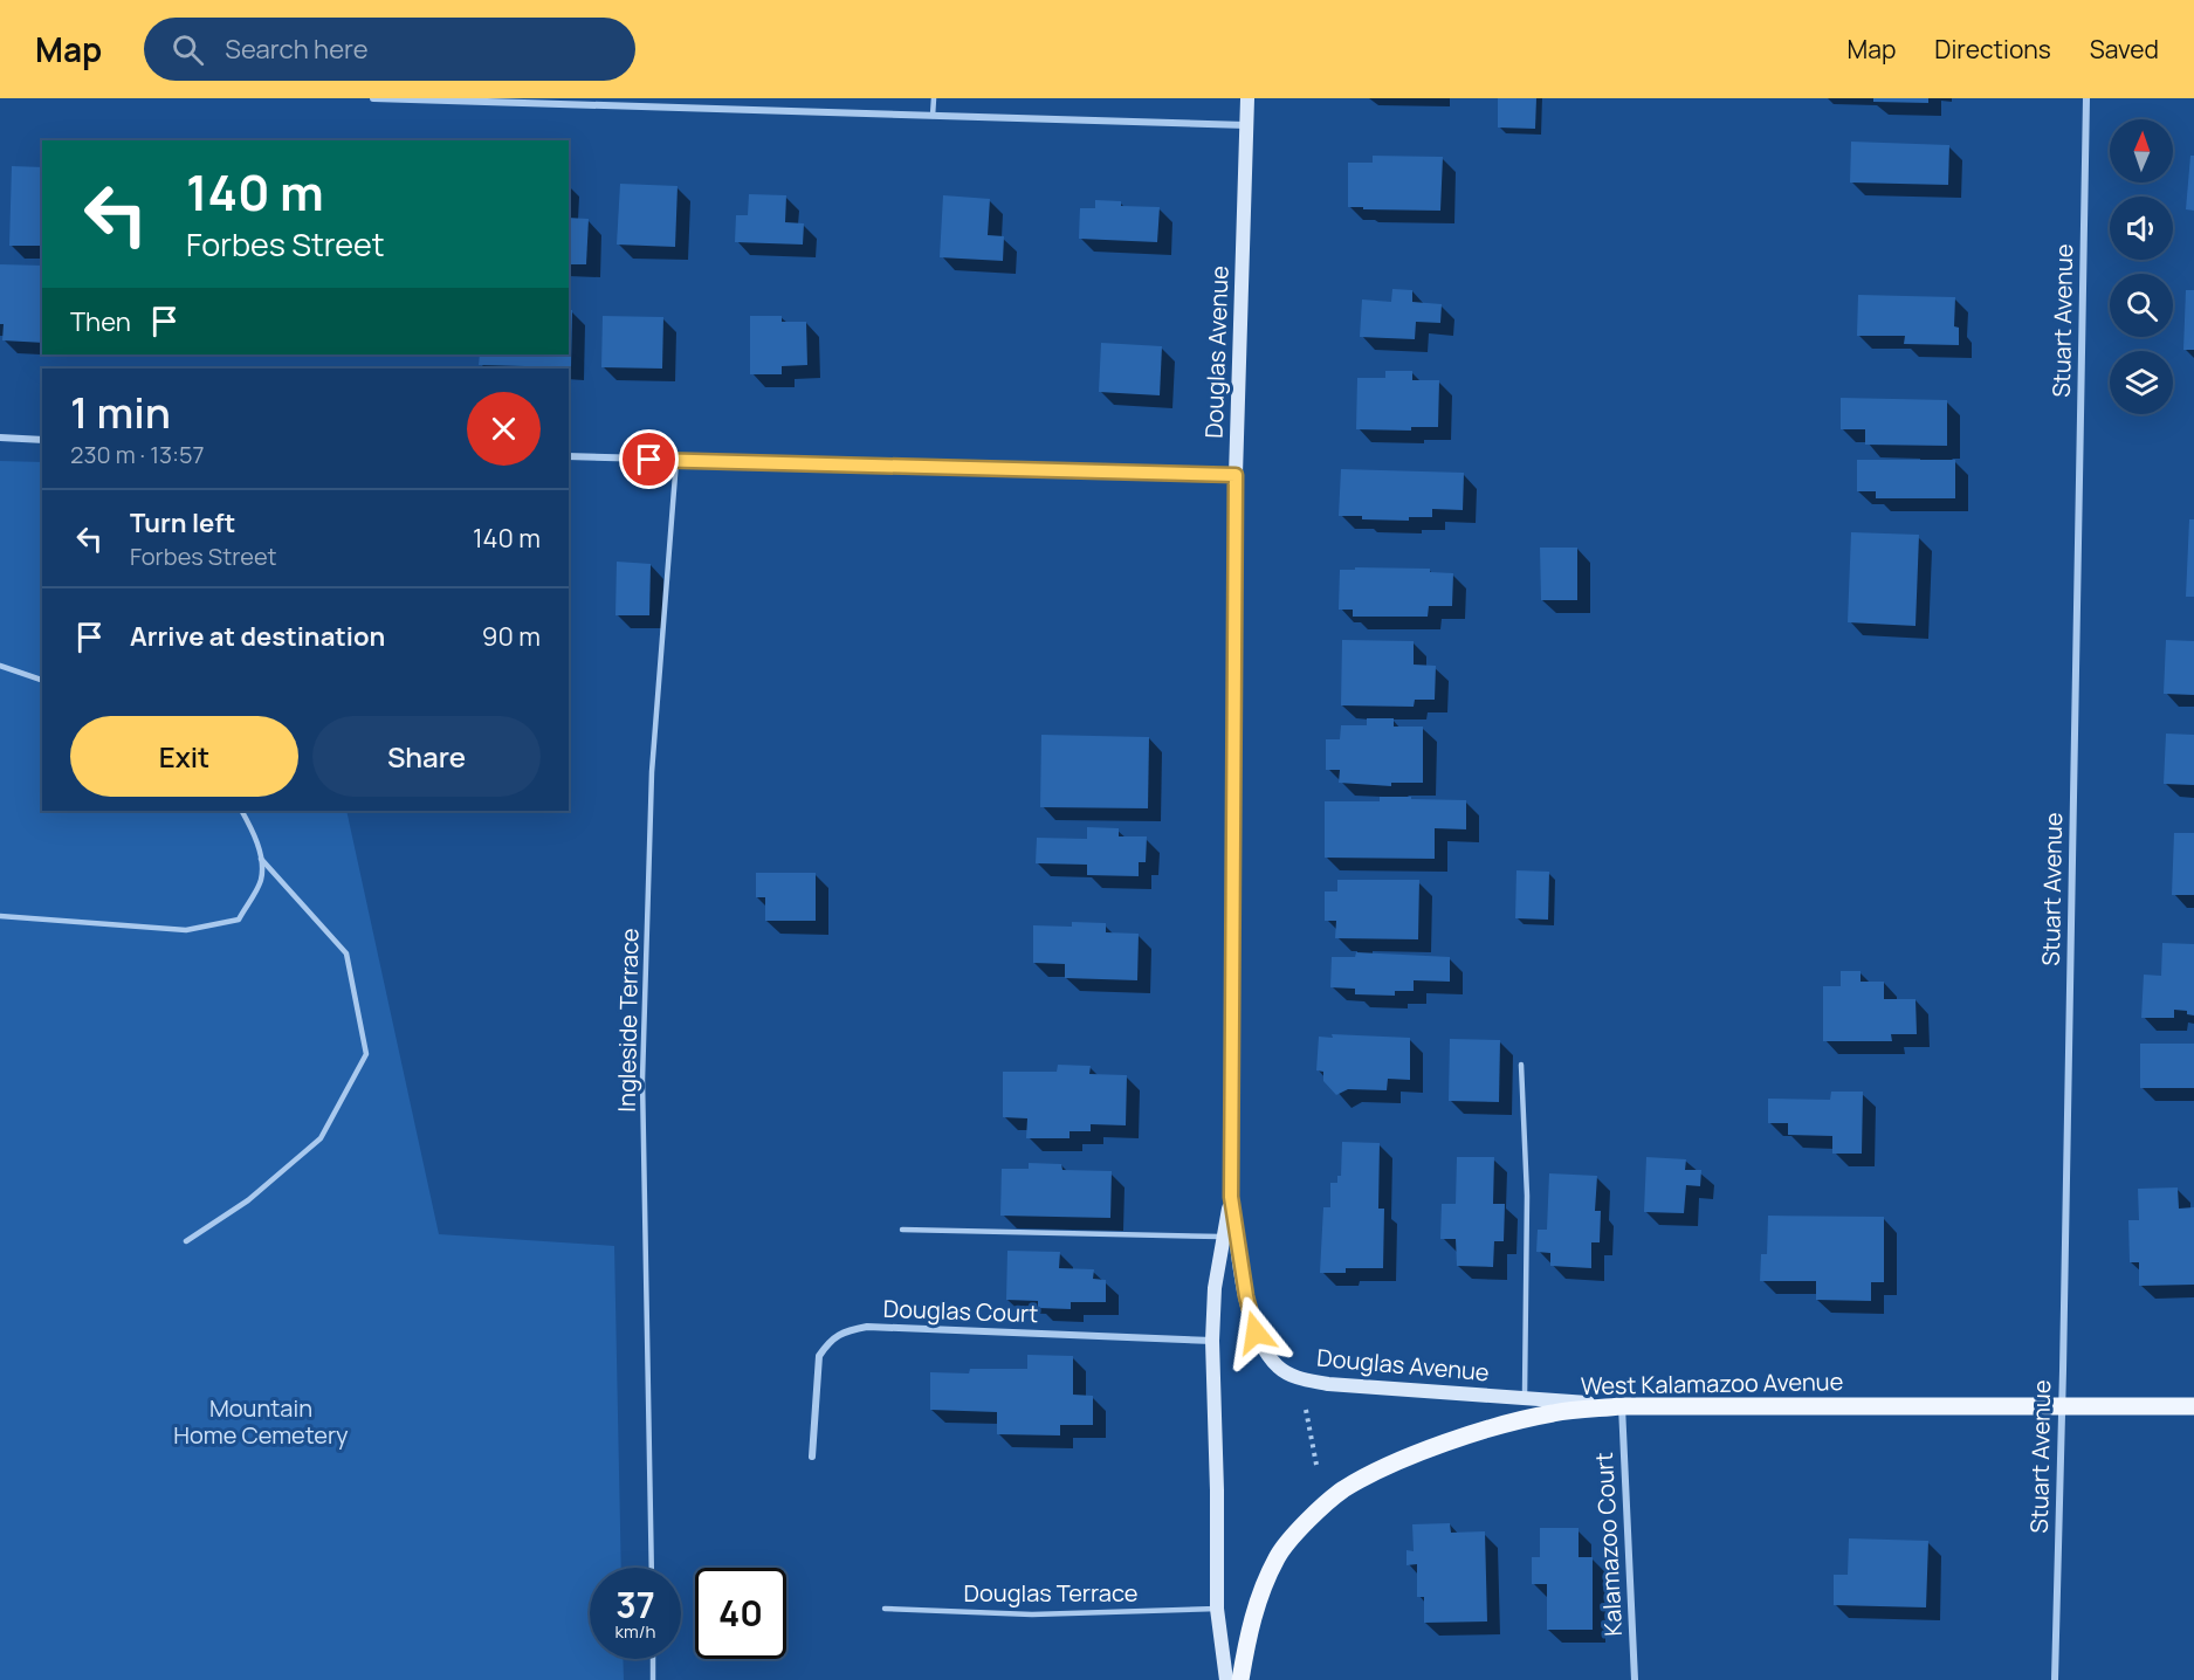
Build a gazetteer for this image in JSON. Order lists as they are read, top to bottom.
{
  "streets": {
    "main road": ["Douglas Avenue", "West Kalamazoo Avenue"],
    "street": ["Stuart Avenue", "Douglas Court", "Kalamazoo Court"],
    "lane": ["Ingleside Terrace", "Douglas Terrace"]
  },
  "crossings": [
    ["Stuart Avenue", "West Kalamazoo Avenue"],
    ["Douglas Avenue", "Douglas Court"],
    ["Douglas Avenue", "West Kalamazoo Avenue"],
    ["Douglas Avenue", "Kalamazoo Court"],
    ["Douglas Avenue", "Douglas Terrace"],
    ["West Kalamazoo Avenue", "Kalamazoo Court"]
  ],
  "parks": ["Mountain Home Cemetery"],
  "north": "top",
  "page": {
    "header": "Map",
    "search": "Search here",
    "nav": ["Map", "Directions", "Saved"],
    "turn": ["140 m", "Forbes Street"],
    "then": "Then",
    "heading": ["1 min", "230 m · 13:57"],
    "list": [
      {
        "name": "Turn left",
        "note": "Forbes Street",
        "value": "140 m"
      },
      {
        "name": "Arrive at destination",
        "value": "90 m"
      }
    ],
    "buttons": ["Exit", "Share"],
    "speed": "37 km/h",
    "limit": "40"
  }
}
